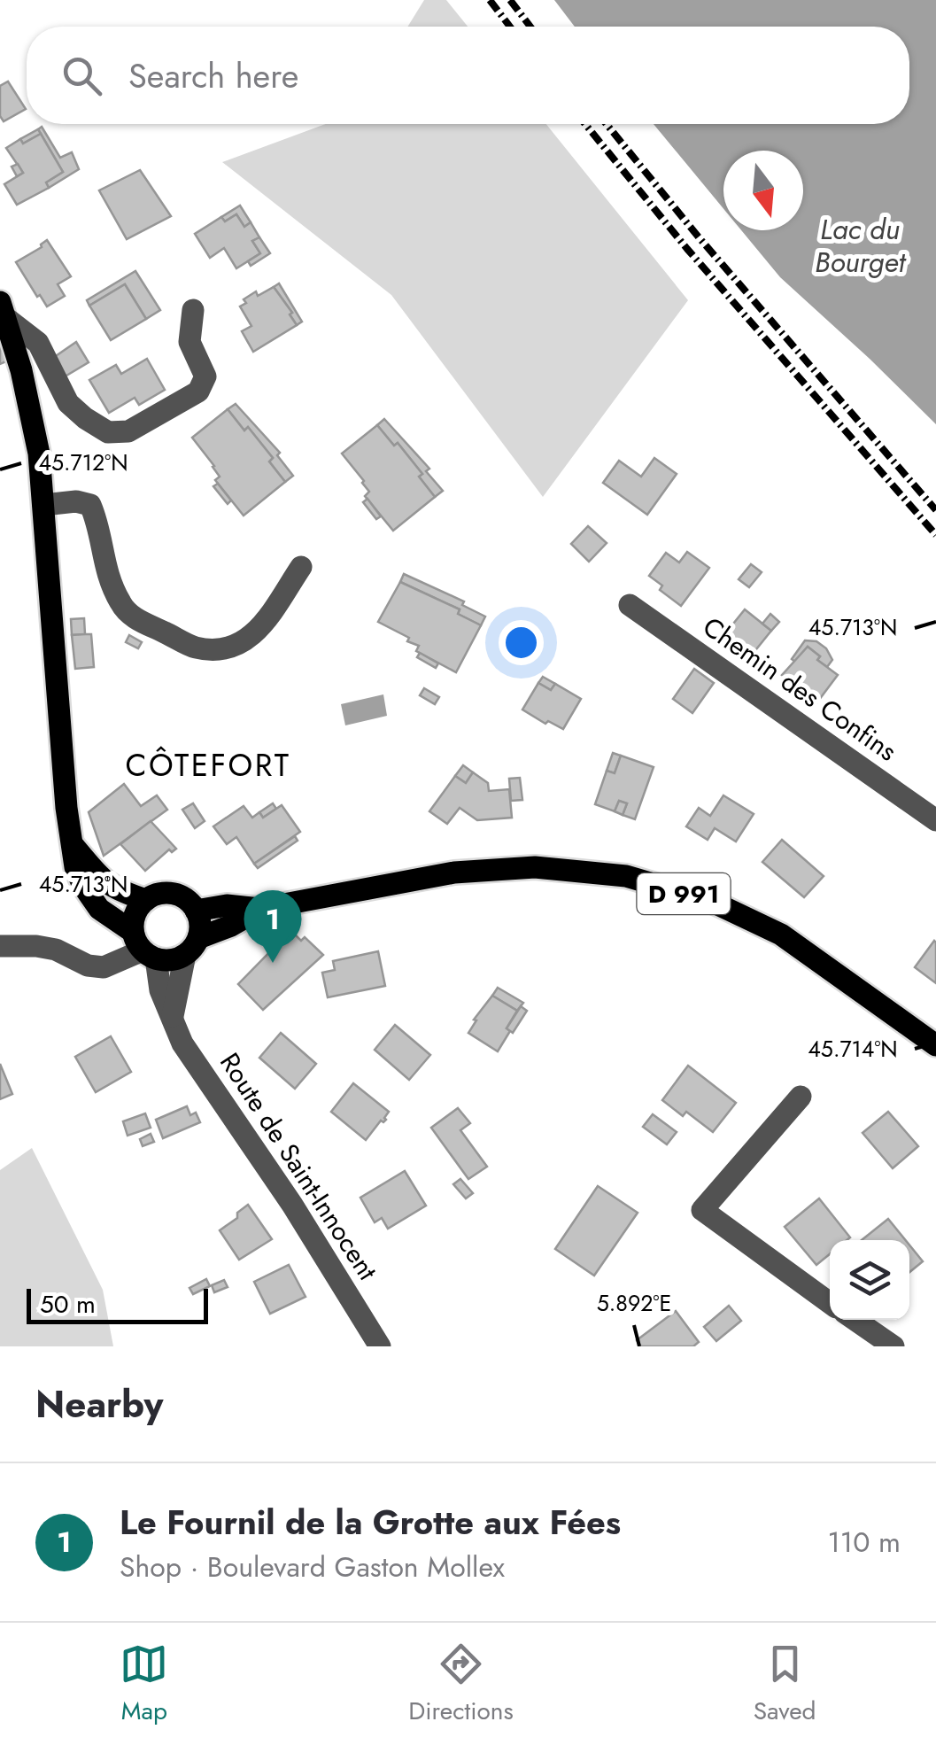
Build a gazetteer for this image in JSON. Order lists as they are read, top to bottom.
{
  "streets": {
    "main road": ["D 991"],
    "street": ["Chemin des Confins", "Route de Saint-Innocent"]
  },
  "crossings": [
    ["D 991", "Route de Saint-Innocent"]
  ],
  "districts": ["CÔTEFORT"],
  "water": ["Lac du Bourget"],
  "scale_bar": "50 m",
  "north": "bottom",
  "page": {
    "search": "Search here",
    "pins": "1",
    "scale": "50 m",
    "heading": "Nearby",
    "list": [
      {
        "mark": "1",
        "name": "Le Fournil de la Grotte aux Fées",
        "note": "Shop · Boulevard Gaston Mollex",
        "value": "110 m"
      }
    ],
    "nav": ["Map", "Directions", "Saved"]
  },
  "coordinates": [
    "45.712°N",
    "45.713°N",
    "45.714°N",
    "5.892°E"
  ]
}
